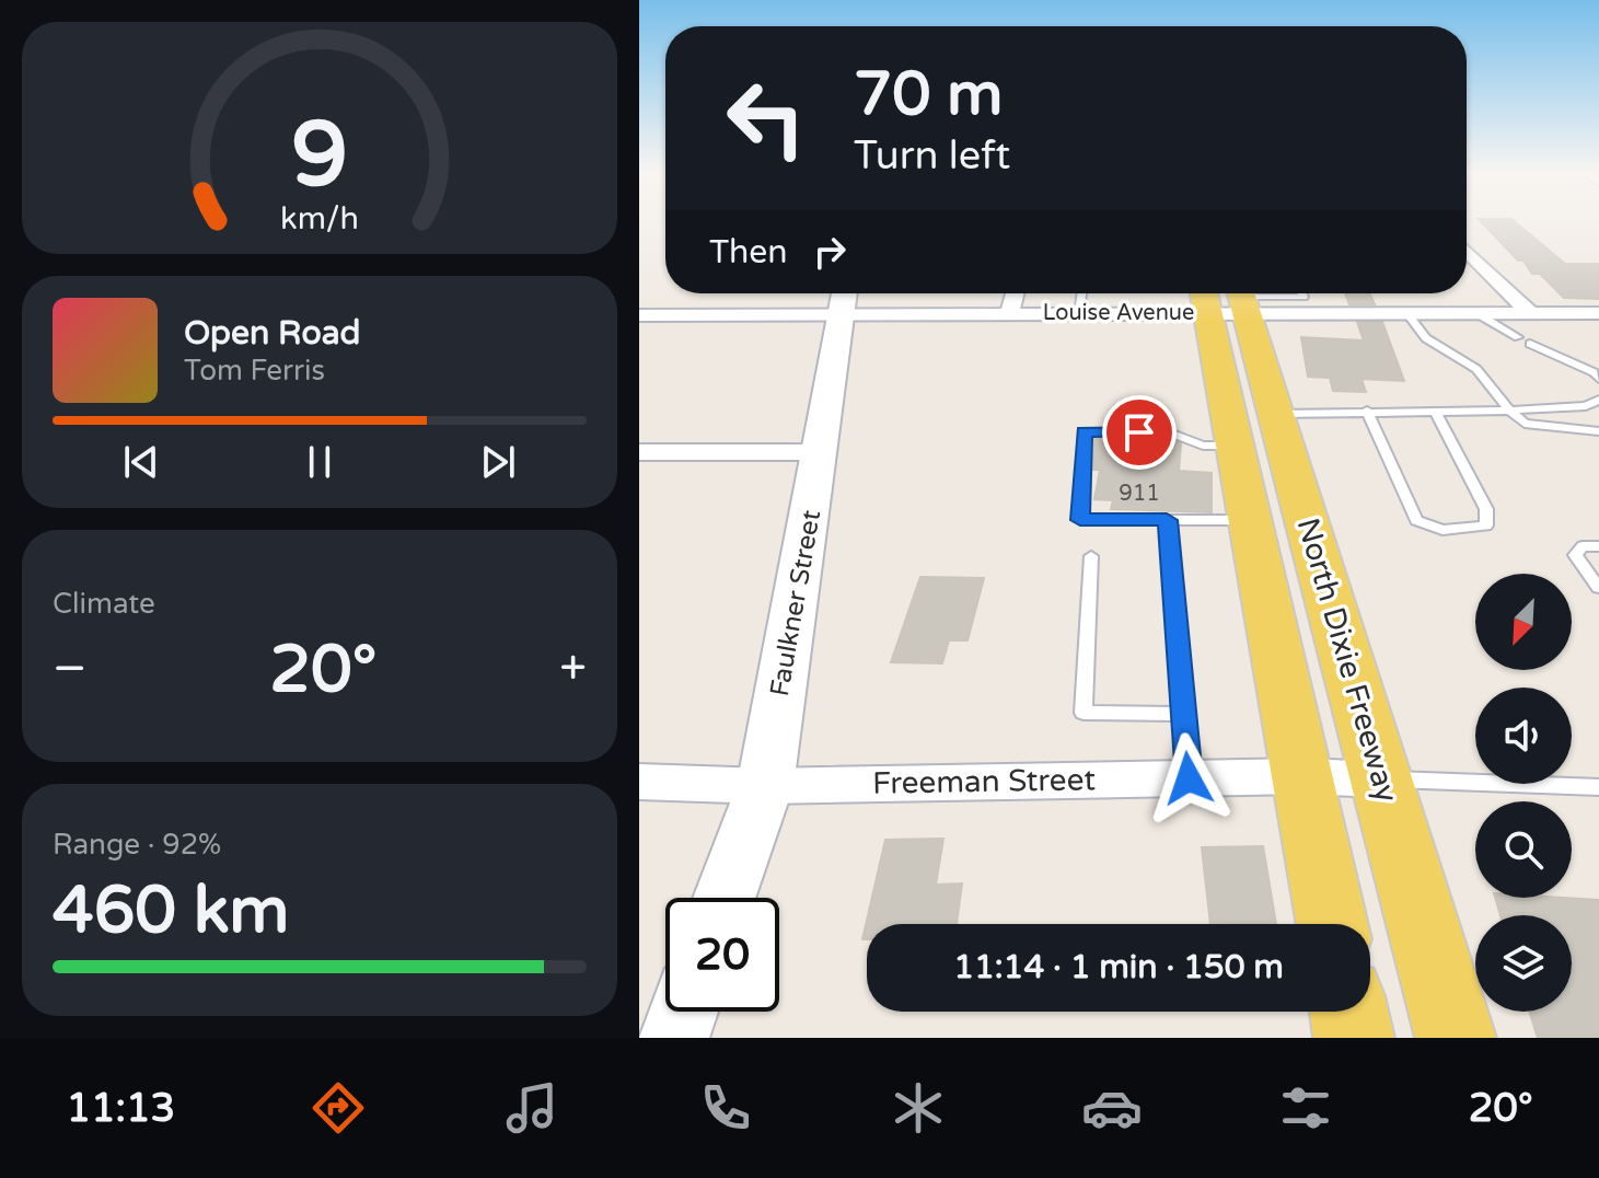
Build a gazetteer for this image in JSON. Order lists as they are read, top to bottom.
{
  "streets": {
    "main road": ["North Dixie Freeway"],
    "street": ["Louise Avenue", "Faulkner Street", "Freeman Street"]
  },
  "crossings": [
    ["Louise Avenue", "Faulkner Street"],
    ["Louise Avenue", "North Dixie Freeway"],
    ["Faulkner Street", "Freeman Street"],
    ["North Dixie Freeway", "Freeman Street"]
  ],
  "house_numbers": ["911"],
  "north": "bottom left",
  "page": {
    "turn": ["70 m", "Turn left"],
    "then": "Then",
    "song": ["Open Road", "Tom Ferris"],
    "tile": [
      "Climate",
      ["Range · 92%", "460 km"]
    ],
    "heat": ["−", "20°", "+"],
    "limit": "20",
    "trip": "11:14 · 1 min · 150 m",
    "tabs": ["11:13", "20°"],
    "gauge": ["9", "km/h"]
  }
}
